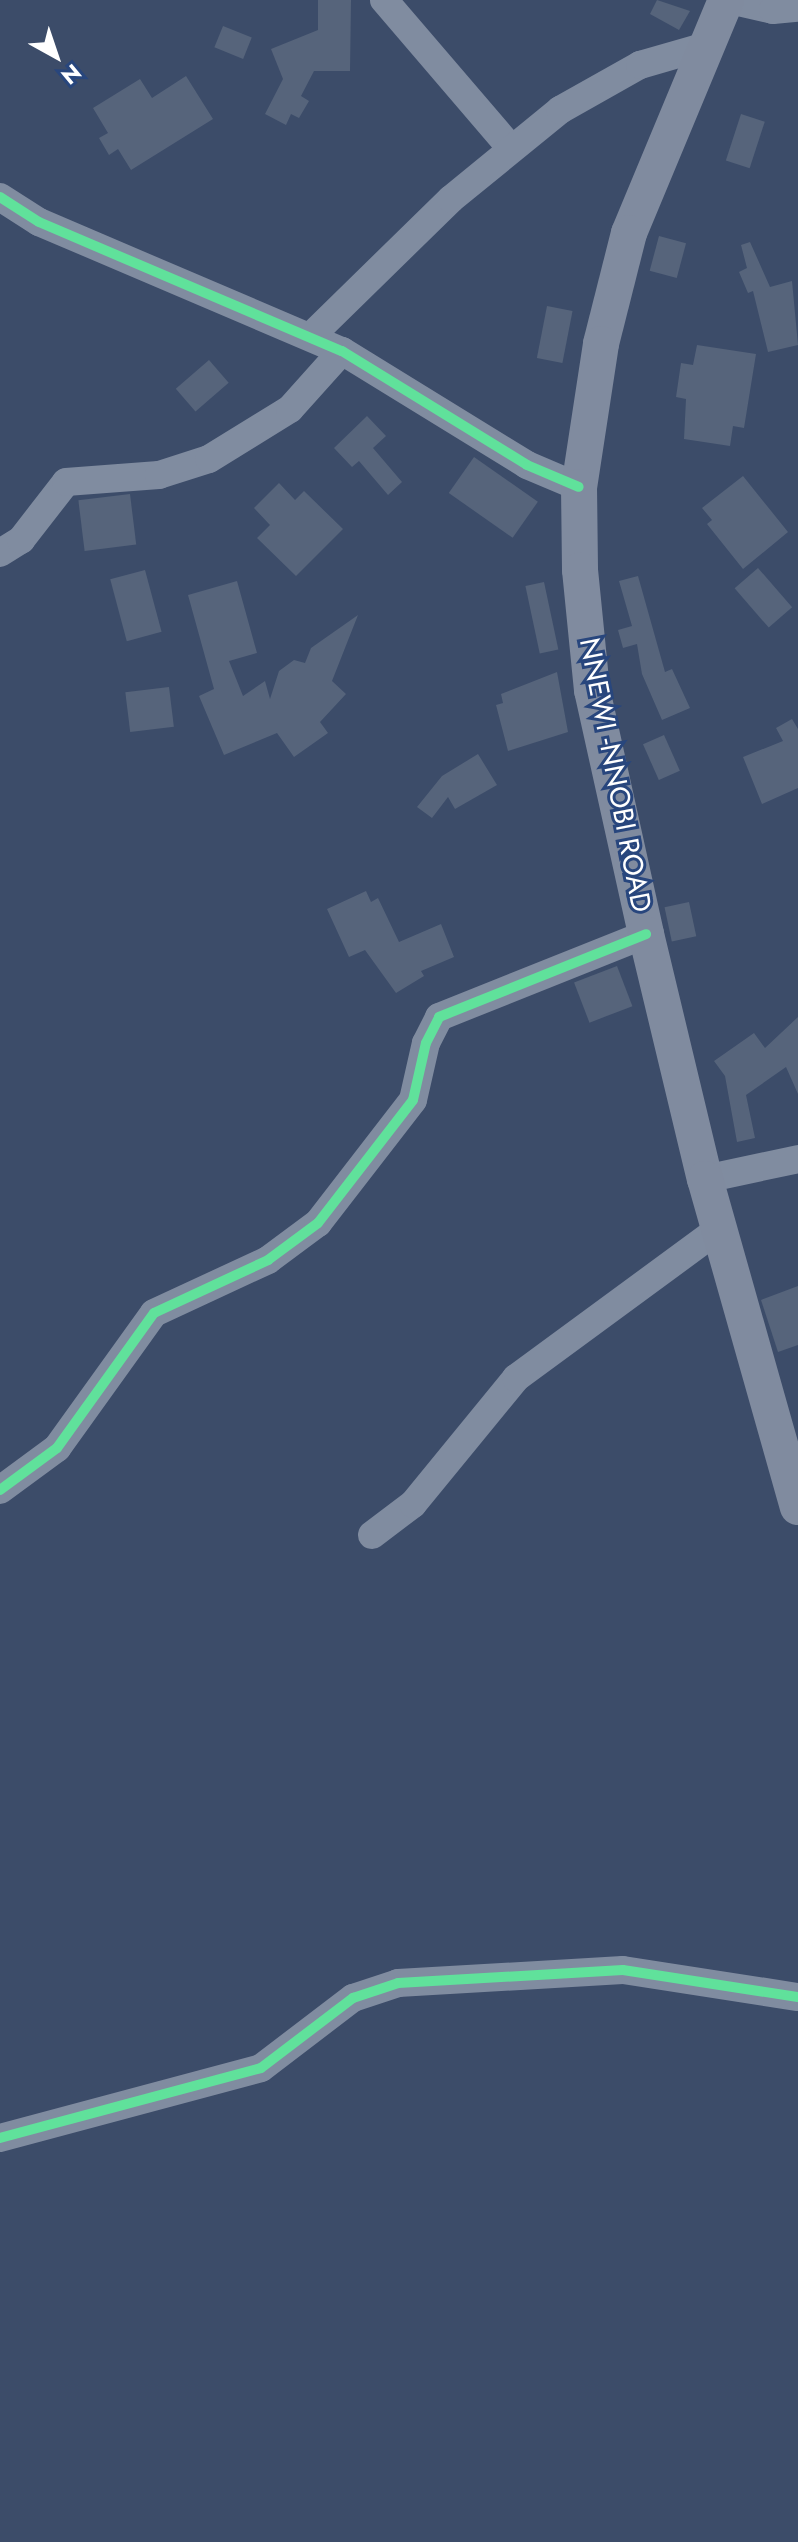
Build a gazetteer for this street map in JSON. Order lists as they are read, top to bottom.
{
  "streets": {
    "main road": ["NNEWI -NNOBI ROAD"]
  },
  "north": "bottom right"
}
